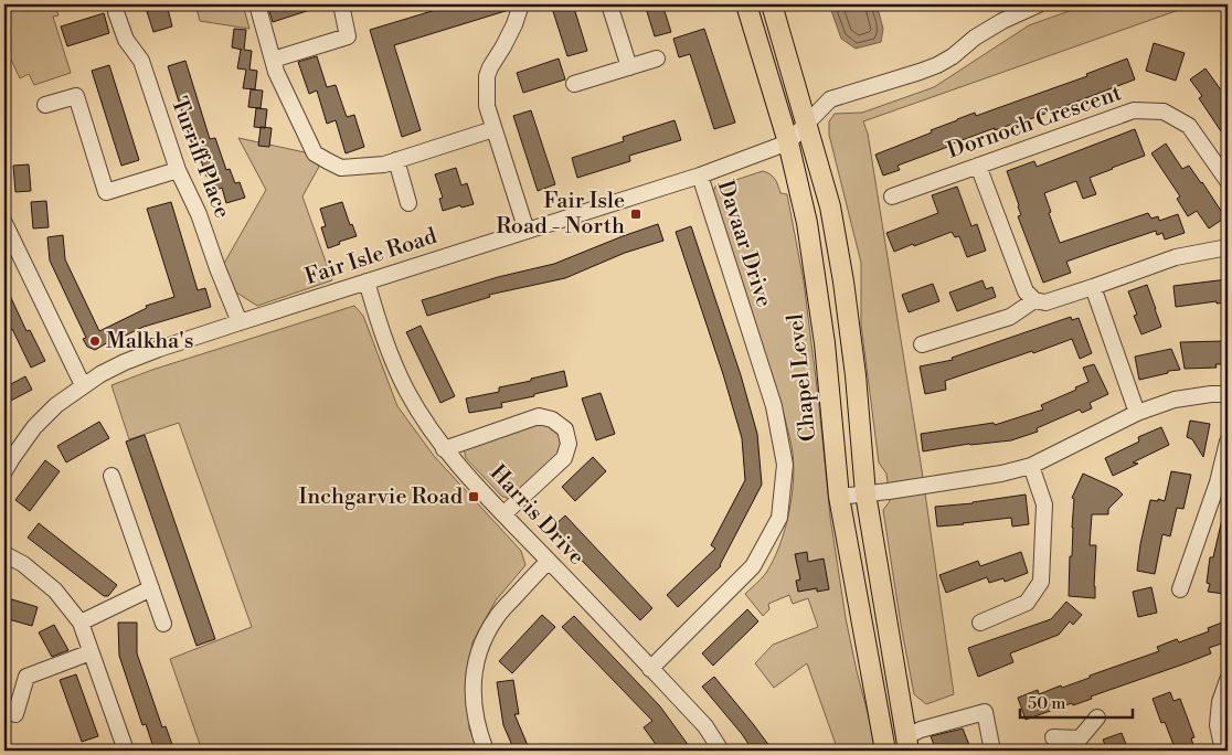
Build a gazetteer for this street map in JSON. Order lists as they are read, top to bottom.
{
  "streets": {
    "main road": ["Chapel Level"],
    "street": [
      "Dornoch Crescent",
      "Turriff Place",
      "Davaar Drive",
      "Fair Isle Road",
      "Harris Drive"
    ]
  },
  "crossings": [
    ["Turriff Place", "Fair Isle Road"],
    ["Davaar Drive", "Fair Isle Road"],
    ["Davaar Drive", "Harris Drive"],
    ["Fair Isle Road", "Chapel Level"],
    ["Fair Isle Road", "Harris Drive"]
  ],
  "places": {
    "transit": ["Fair Isle Road - North", "Inchgarvie Road"],
    "other": ["Malkha's"]
  },
  "scale_bar": "50 m"
}
